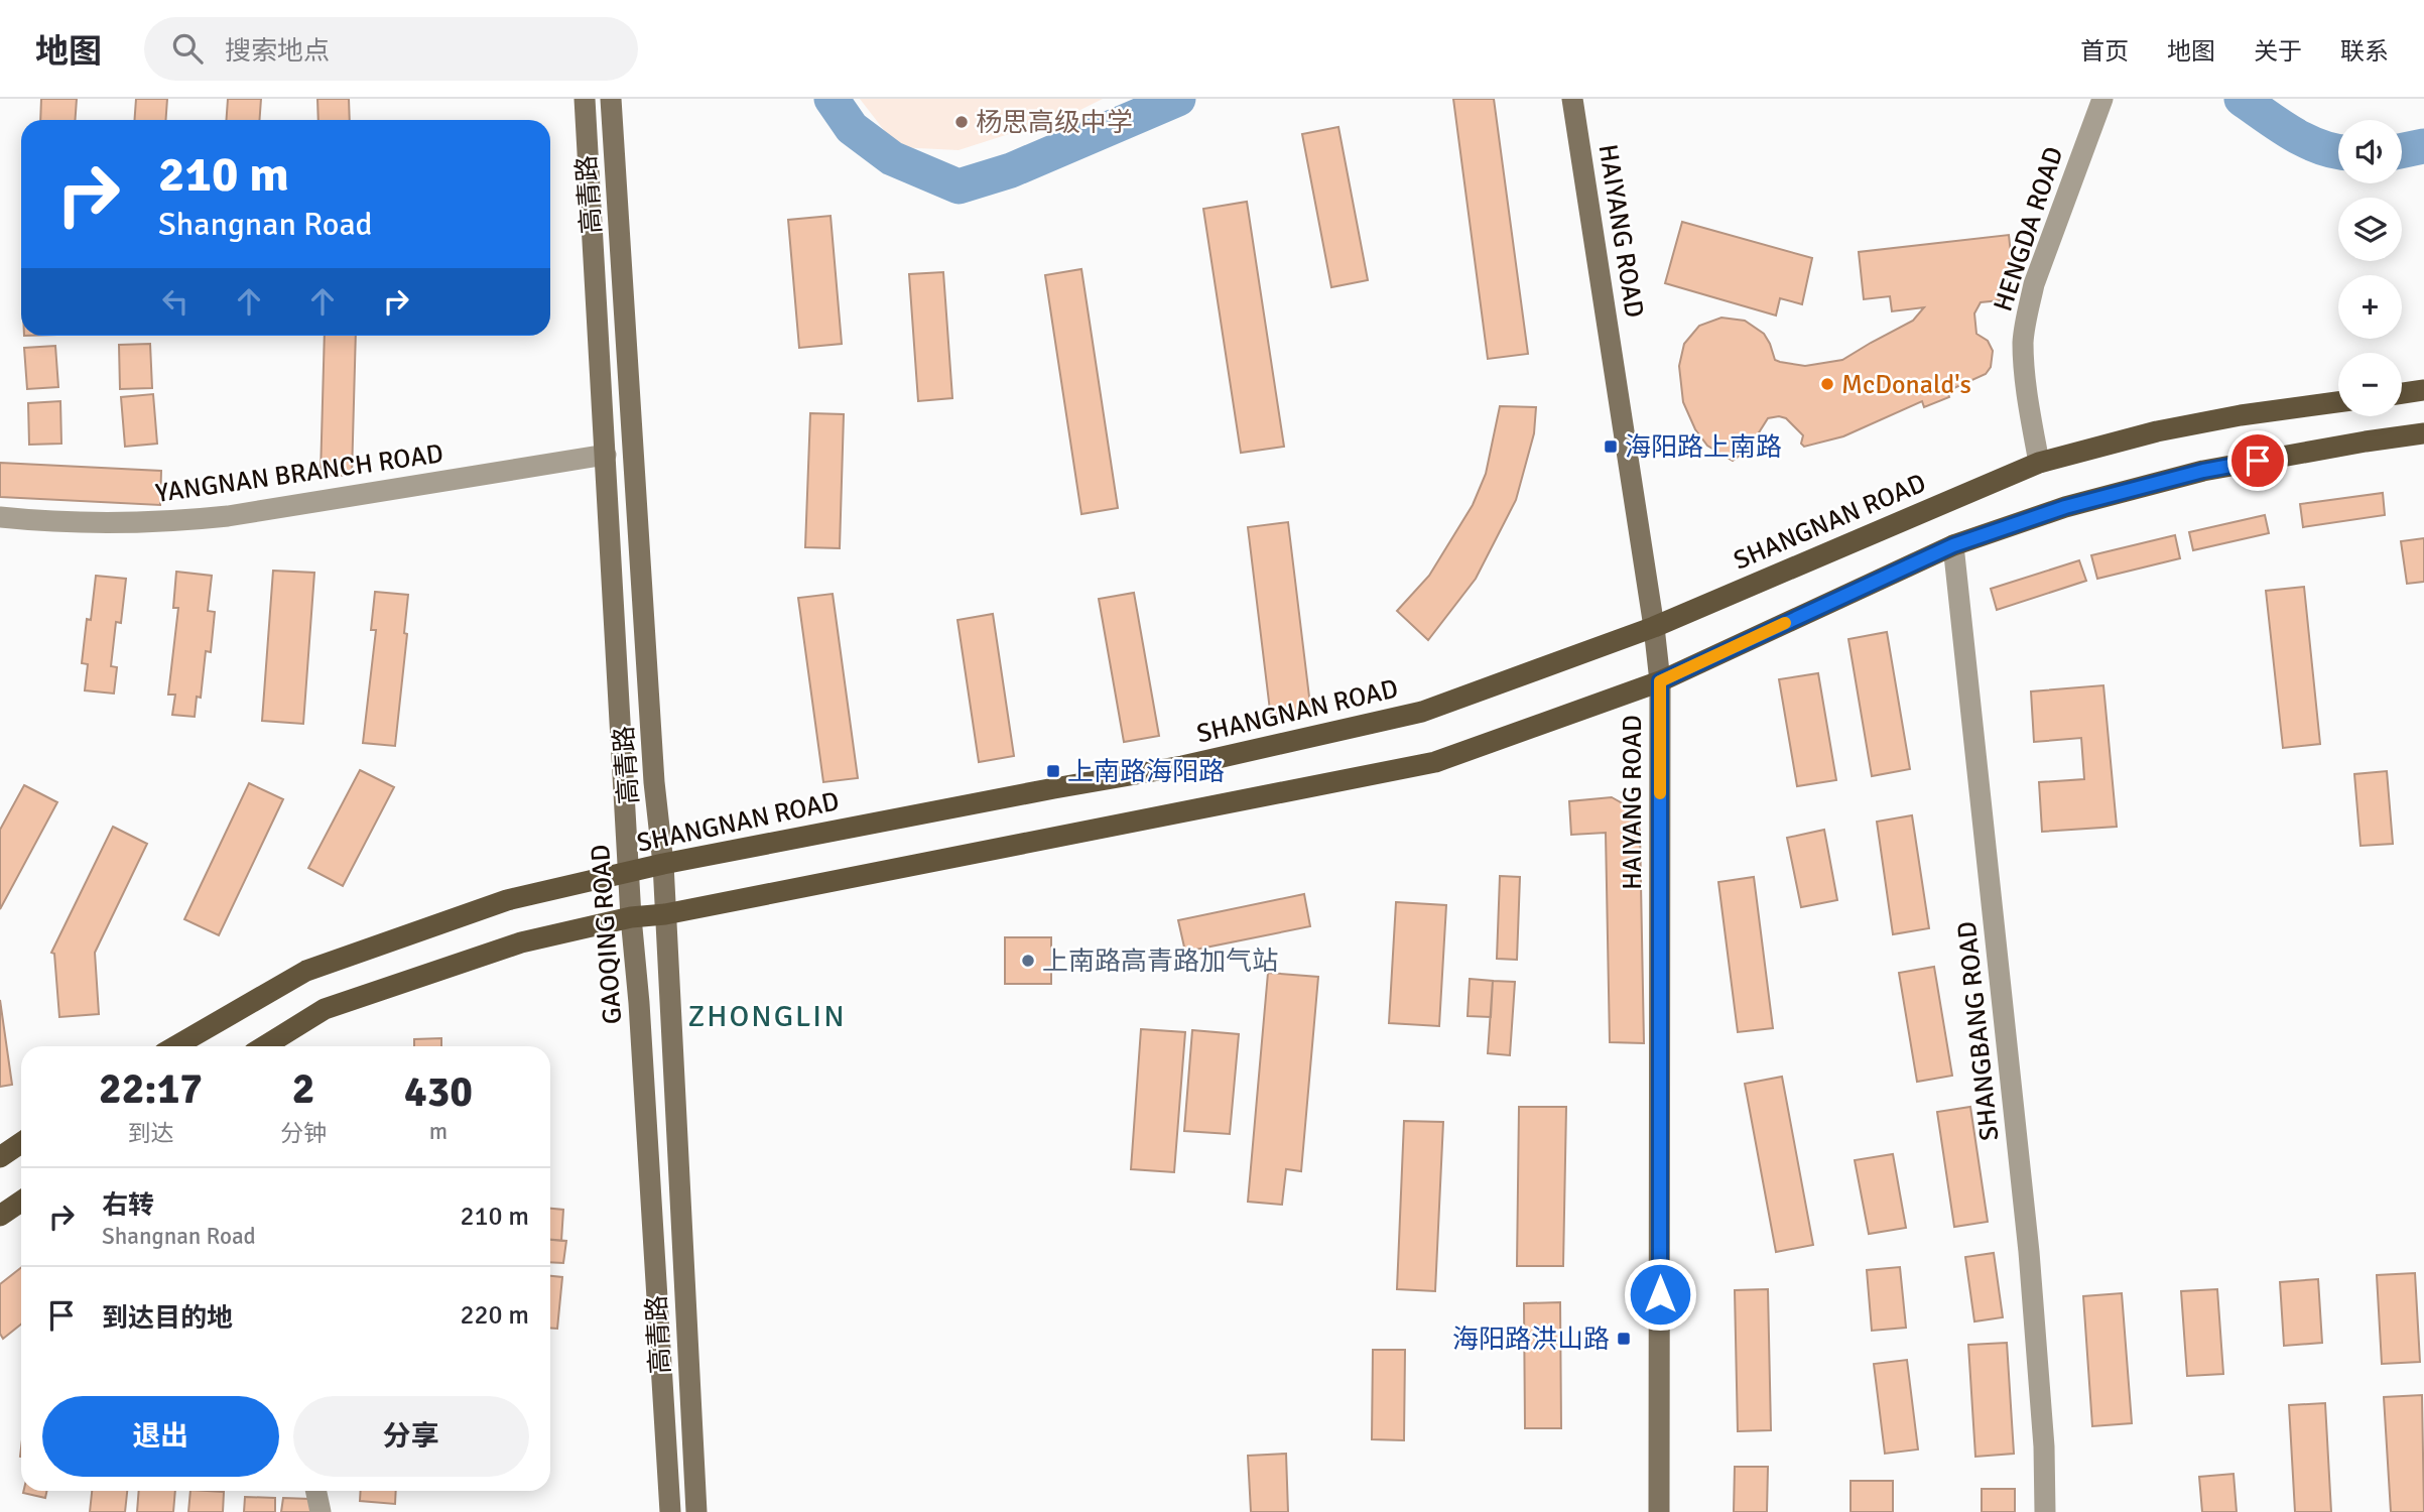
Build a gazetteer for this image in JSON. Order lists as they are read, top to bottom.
{
  "streets": {
    "main road": [
      "高青路",
      "HAIYANG ROAD",
      "SHANGNAN ROAD",
      "GAOQING ROAD"
    ],
    "street": ["HENGDA ROAD", "YANGNAN BRANCH ROAD", "SHANGBANG ROAD"]
  },
  "crossings": [
    ["高青路", "SHANGNAN ROAD"],
    ["HENGDA ROAD", "SHANGNAN ROAD"],
    ["HAIYANG ROAD", "SHANGNAN ROAD"],
    ["YANGNAN BRANCH ROAD", "GAOQING ROAD"],
    ["SHANGNAN ROAD", "GAOQING ROAD"]
  ],
  "districts": ["ZHONGLIN"],
  "places": {
    "other": ["杨思高级中学", "McDonald's", "上南路高青路加气站"],
    "transit": ["海阳路上南路", "上南路海阳路", "海阳路洪山路"]
  },
  "page": {
    "header": "地图",
    "search": "搜索地点",
    "nav": [
      "首页",
      "地图",
      "关于",
      "联系"
    ],
    "map_buttons": ["+", "−"],
    "turn": ["210 m", "Shangnan Road"],
    "eta": [
      "22:17",
      "到达",
      "2",
      "分钟",
      "430",
      "m"
    ],
    "list": [
      {
        "name": "右转",
        "note": "Shangnan Road",
        "value": "210 m"
      },
      {
        "name": "到达目的地",
        "value": "220 m"
      }
    ],
    "buttons": ["退出", "分享"]
  }
}
